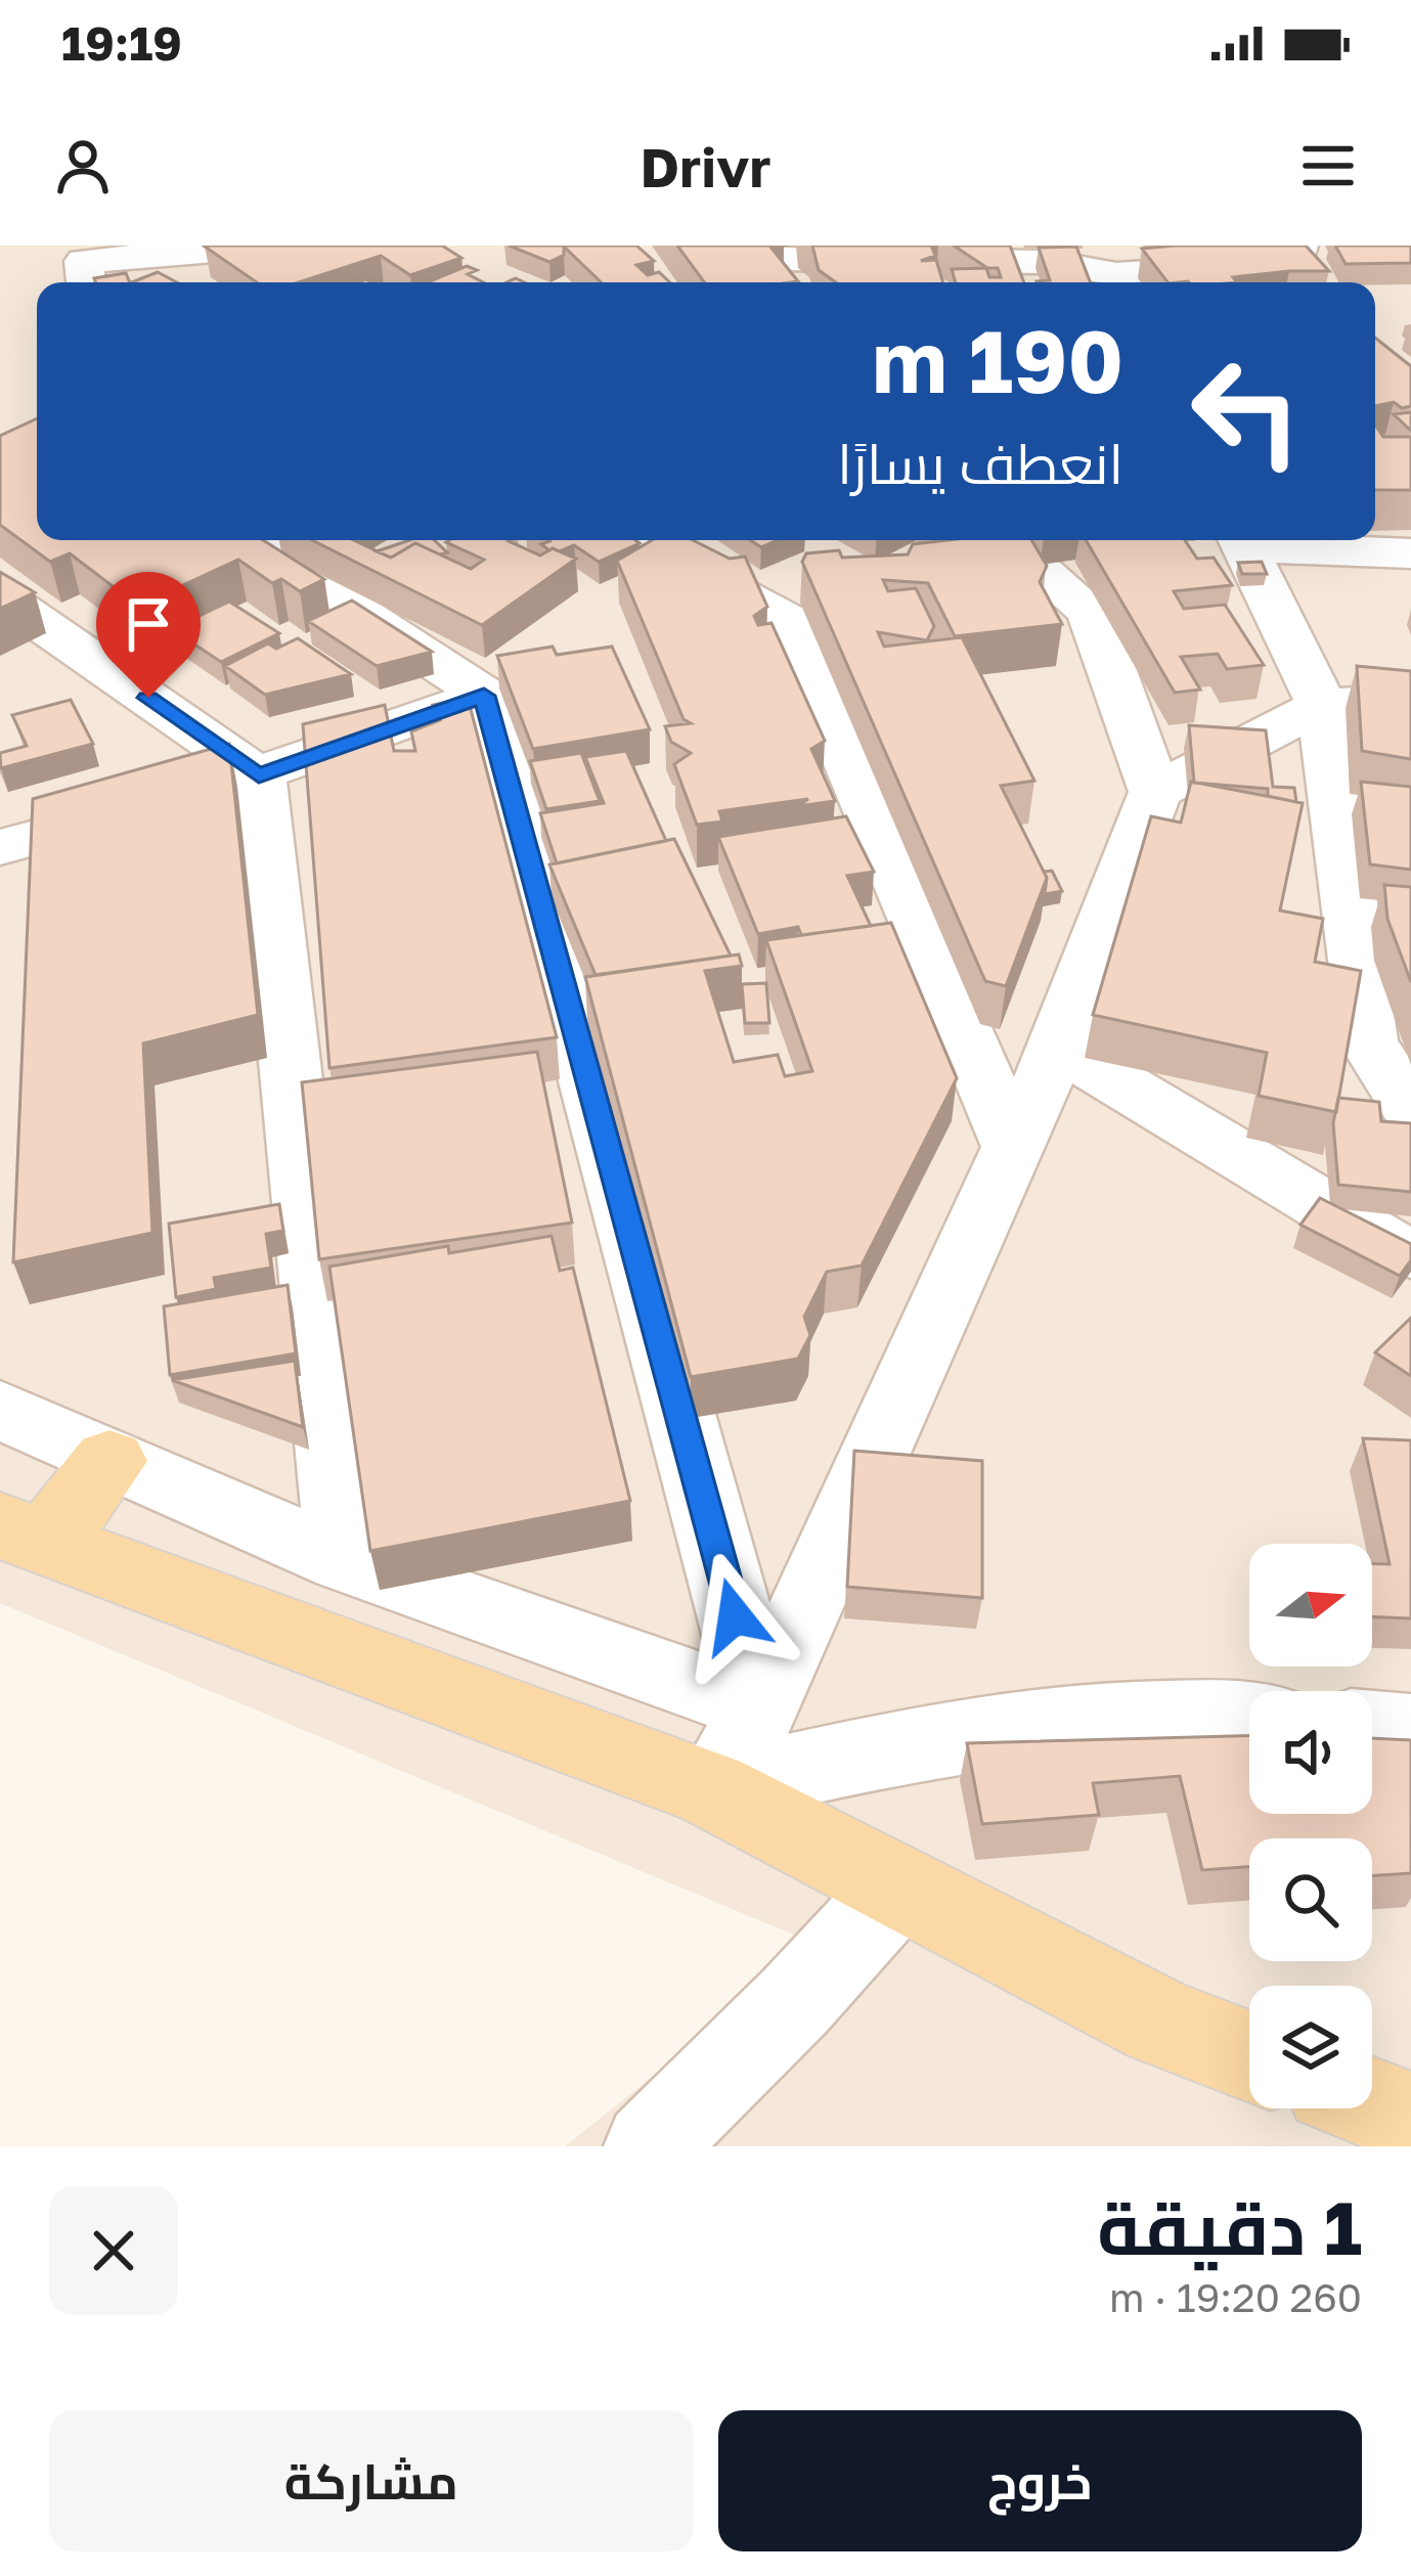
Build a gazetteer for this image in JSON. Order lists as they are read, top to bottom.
{
  "north": "right",
  "page": {
    "status": "19:19",
    "header": "Drivr",
    "turn": ["190 m", "انعطف يسارًا"],
    "heading": ["1 دقيقة", "260 m · 19:20"],
    "buttons": ["خروج", "مشاركة"]
  }
}
